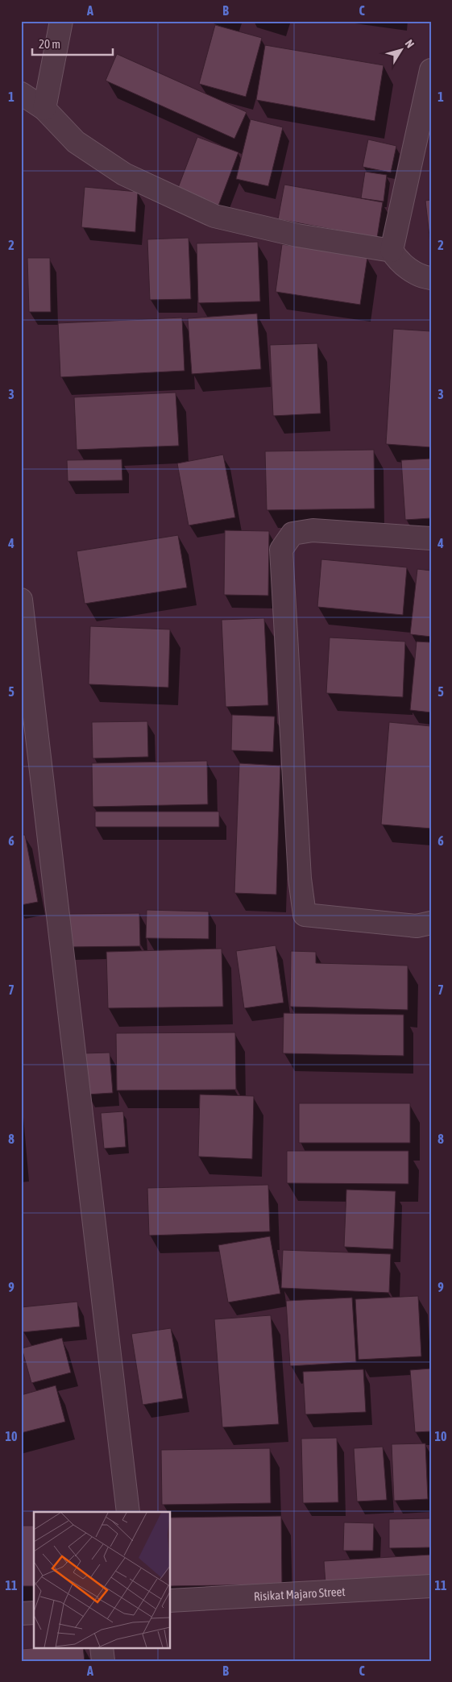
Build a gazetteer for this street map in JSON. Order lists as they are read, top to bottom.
{
  "streets": {
    "street": ["Risikat Majaro Street"]
  },
  "scale_bar": "20 m",
  "north": "top right",
  "grid": {
    "columns": ["A", "B", "C"],
    "rows": [
      "1",
      "2",
      "3",
      "4",
      "5",
      "6",
      "7",
      "8",
      "9",
      "10",
      "11"
    ]
  }
}
